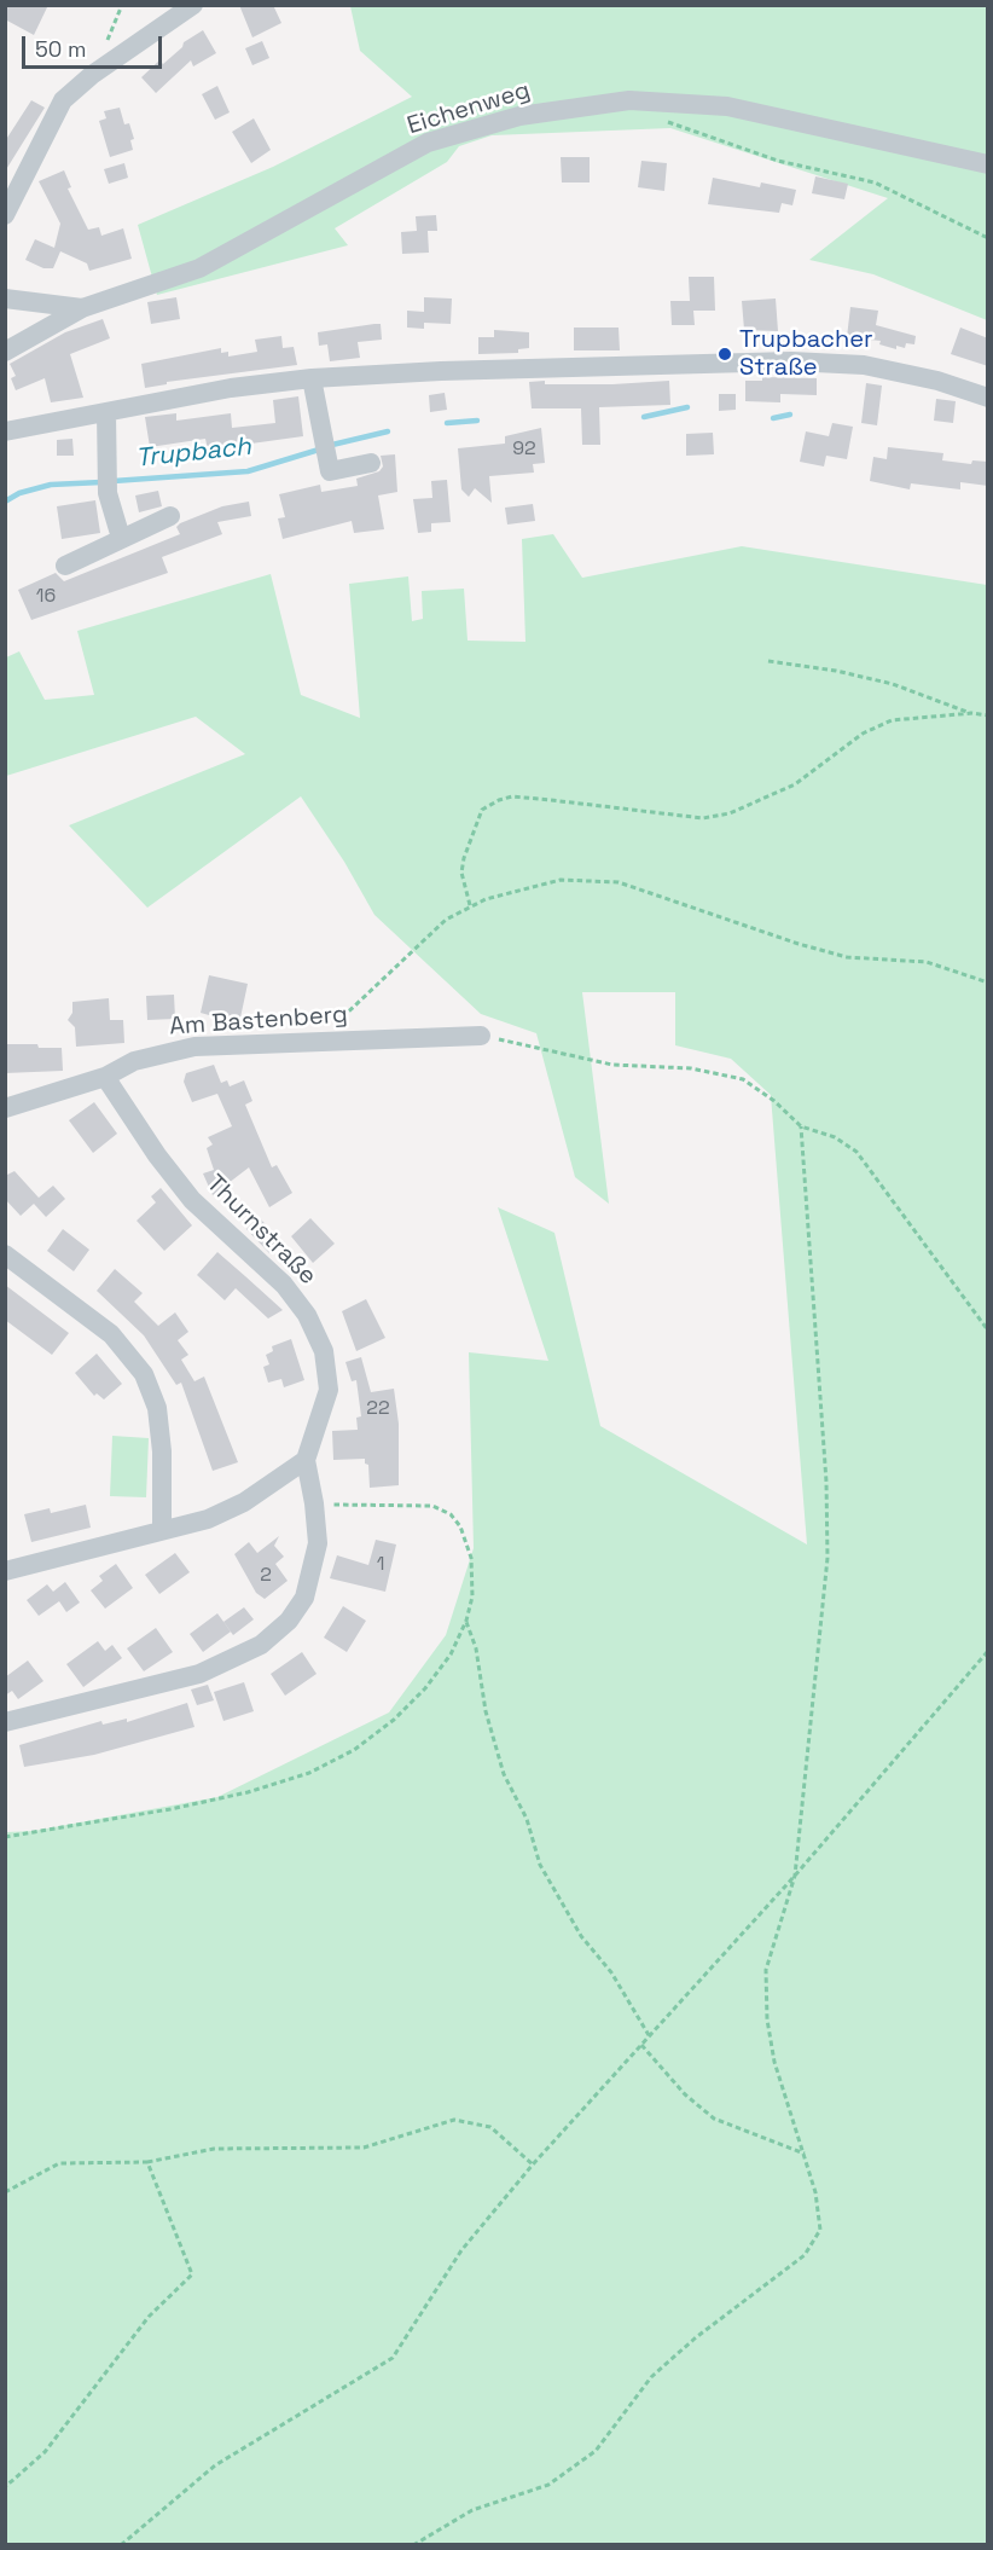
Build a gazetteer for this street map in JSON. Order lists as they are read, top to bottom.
{
  "streets": {
    "street": ["Eichenweg", "Am Bastenberg", "Thurnstraße"]
  },
  "crossings": [
    ["Am Bastenberg", "Thurnstraße"]
  ],
  "water": ["Trupbach"],
  "places": ["Trupbacher Straße"],
  "house_numbers": [
    "92",
    "16",
    "22",
    "1",
    "2"
  ],
  "scale_bar": "50 m"
}
